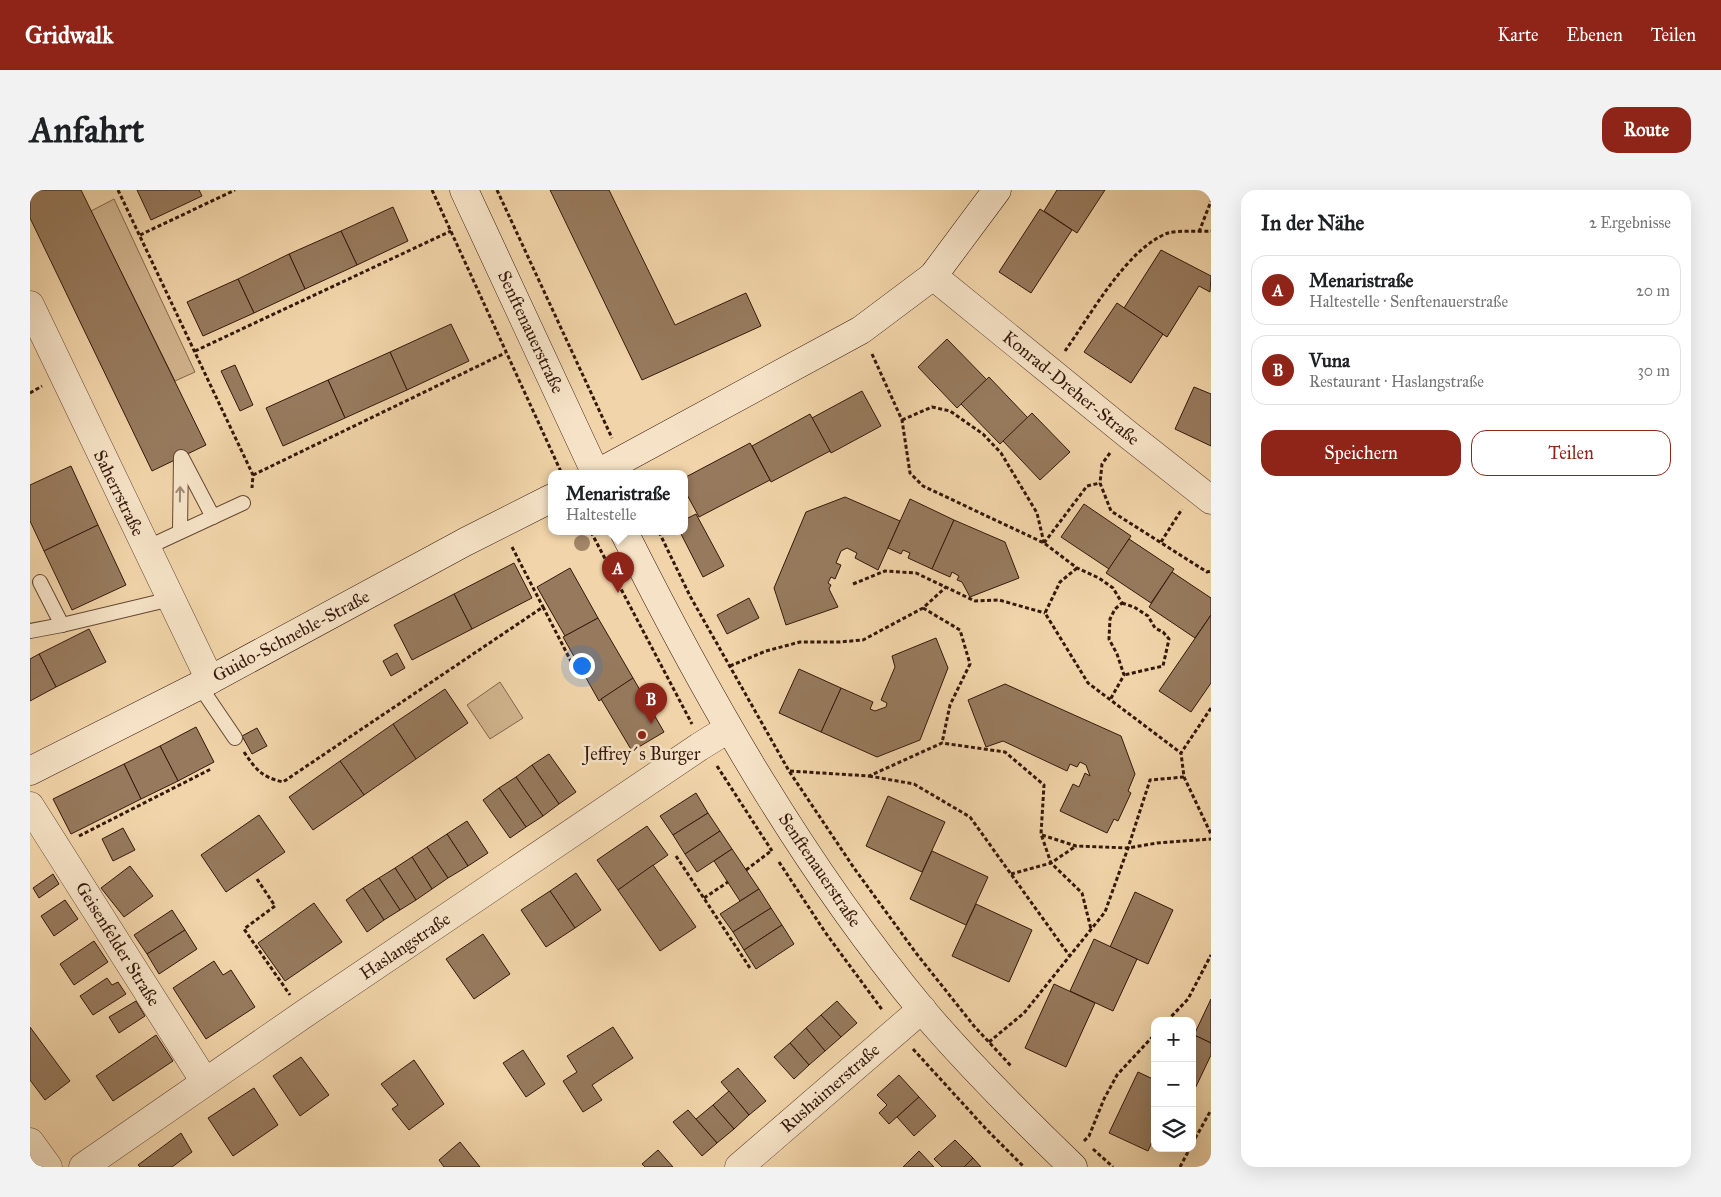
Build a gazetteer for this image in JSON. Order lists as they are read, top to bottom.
{
  "streets": {
    "street": [
      "Senftenauerstraße",
      "Konrad-Dreher-Straße",
      "Saherrstraße",
      "Guido-Schneble-Straße",
      "Geisenfelder Straße",
      "Haslangstraße",
      "Rushaimerstraße"
    ]
  },
  "crossings": [
    ["Senftenauerstraße", "Haslangstraße"],
    ["Senftenauerstraße", "Rushaimerstraße"],
    ["Saherrstraße", "Guido-Schneble-Straße"],
    ["Geisenfelder Straße", "Haslangstraße"]
  ],
  "places": ["Jeffrey´s Burger"],
  "page": {
    "header": "Gridwalk",
    "nav": ["Karte", "Ebenen", "Teilen"],
    "buttons": [
      "Route",
      ["Speichern", "Teilen"]
    ],
    "title": "Anfahrt",
    "heading": ["In der Nähe", "2 Ergebnisse"],
    "list": [
      {
        "mark": "A",
        "name": "Menaristraße",
        "note": "Haltestelle · Senftenauerstraße",
        "value": "20 m"
      },
      {
        "mark": "B",
        "name": "Vuna",
        "note": "Restaurant · Haslangstraße",
        "value": "30 m"
      }
    ],
    "popup": ["Menaristraße", "Haltestelle"],
    "pins": ["A", "B"],
    "map_buttons": ["+", "−"]
  }
}
